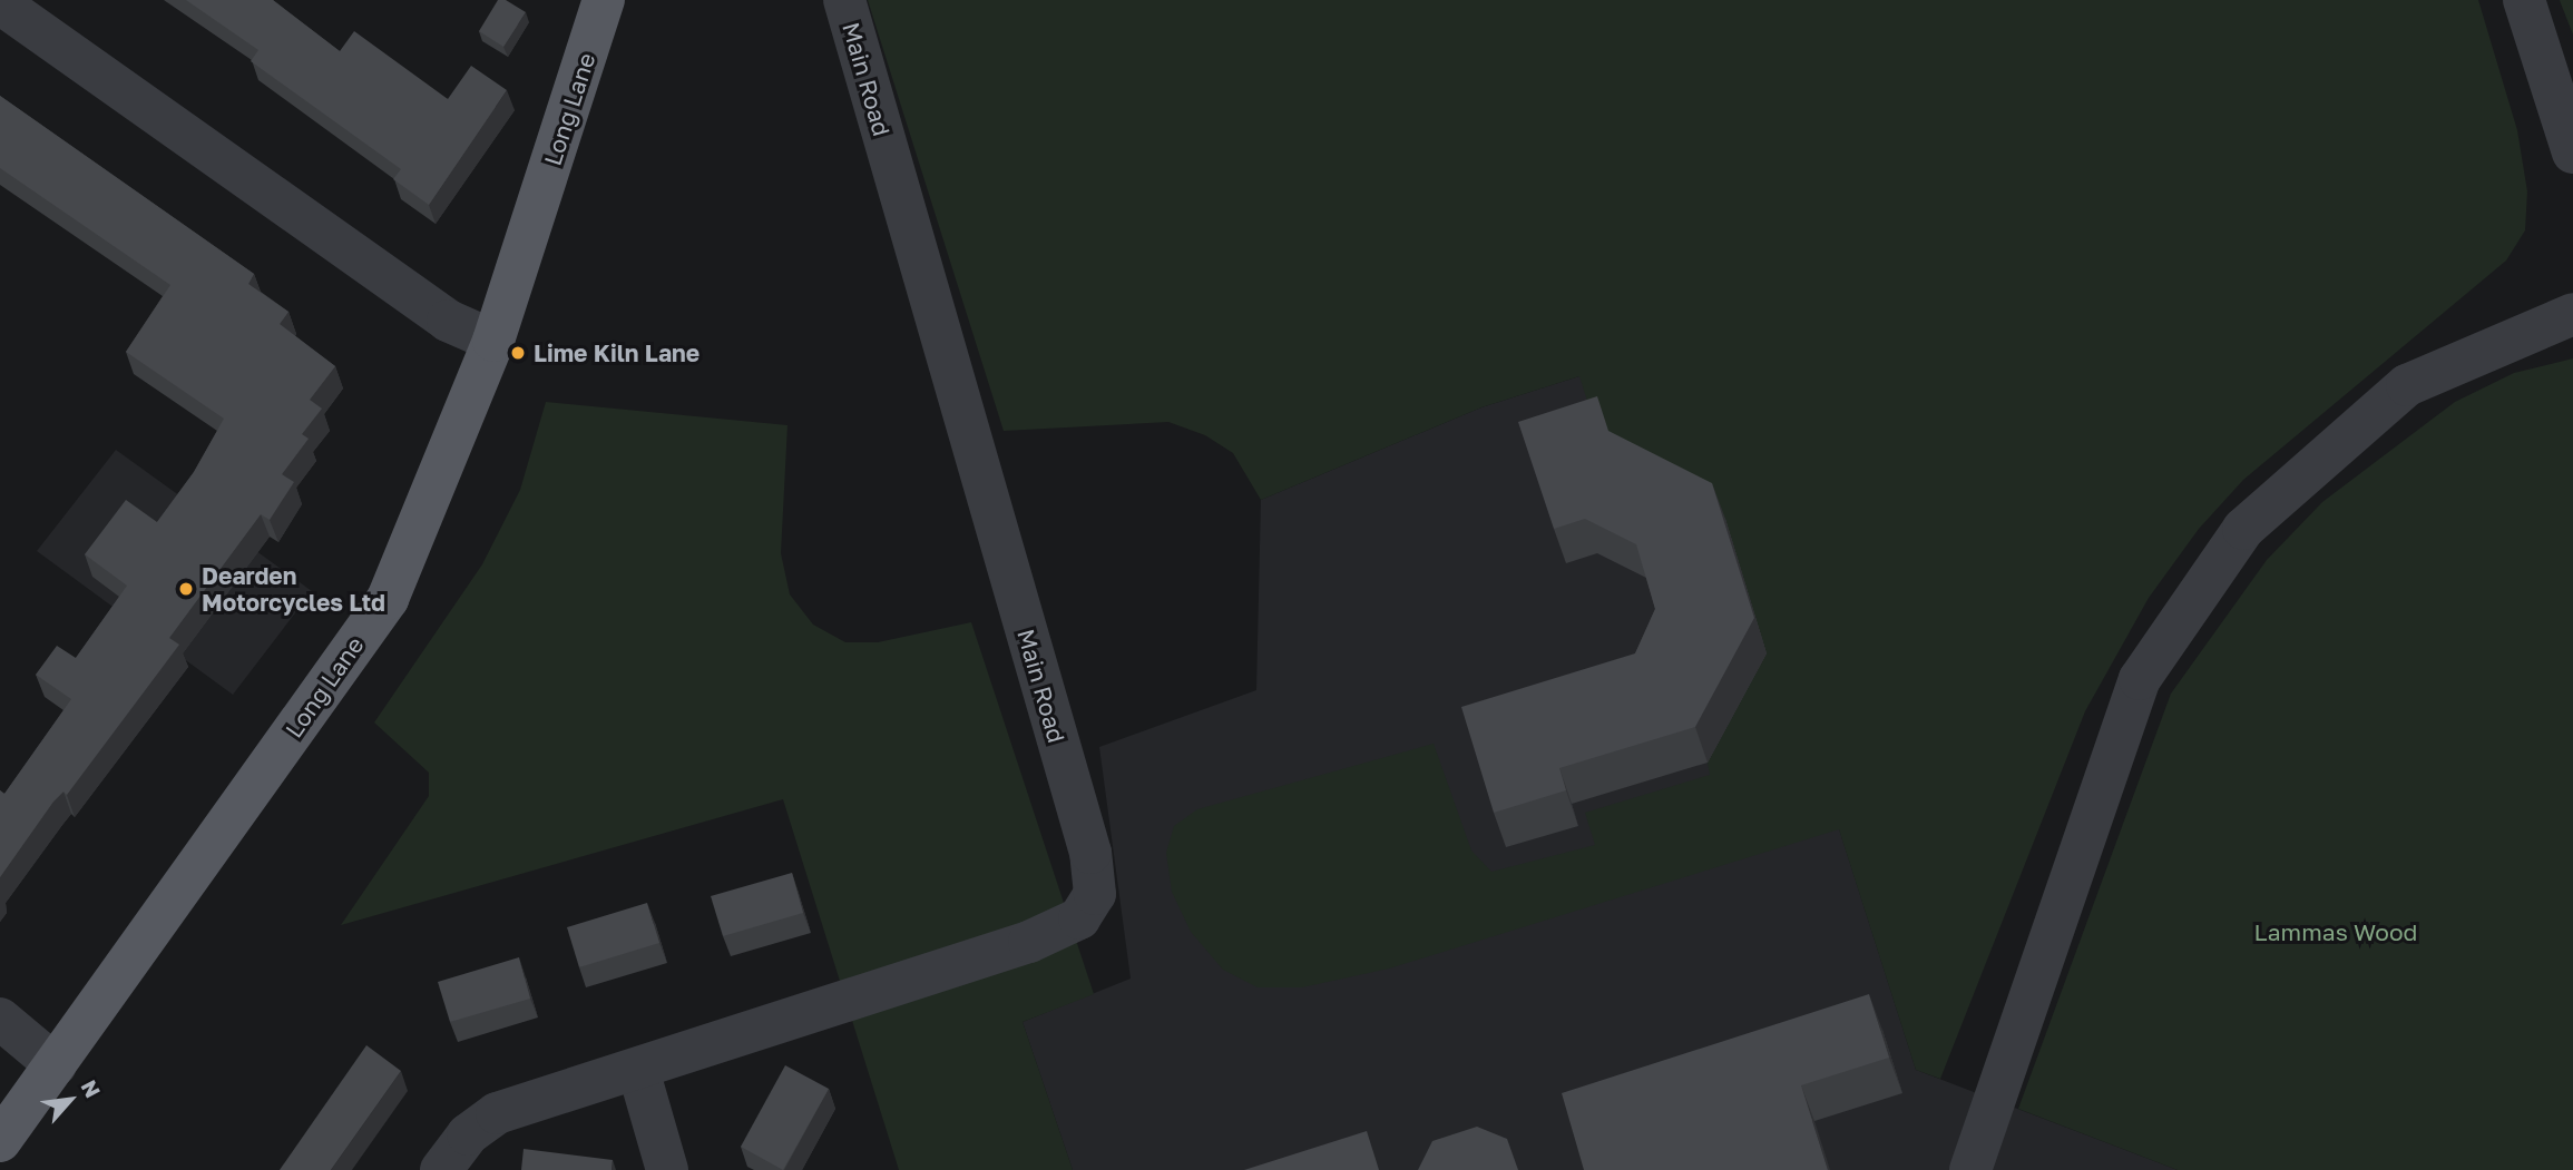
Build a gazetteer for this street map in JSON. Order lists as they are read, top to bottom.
{
  "streets": {
    "main road": ["Long Lane"],
    "street": ["Main Road"]
  },
  "parks": ["Lammas Wood"],
  "places": ["Lime Kiln Lane", "Dearden Motorcycles Ltd"],
  "north": "top right"
}
